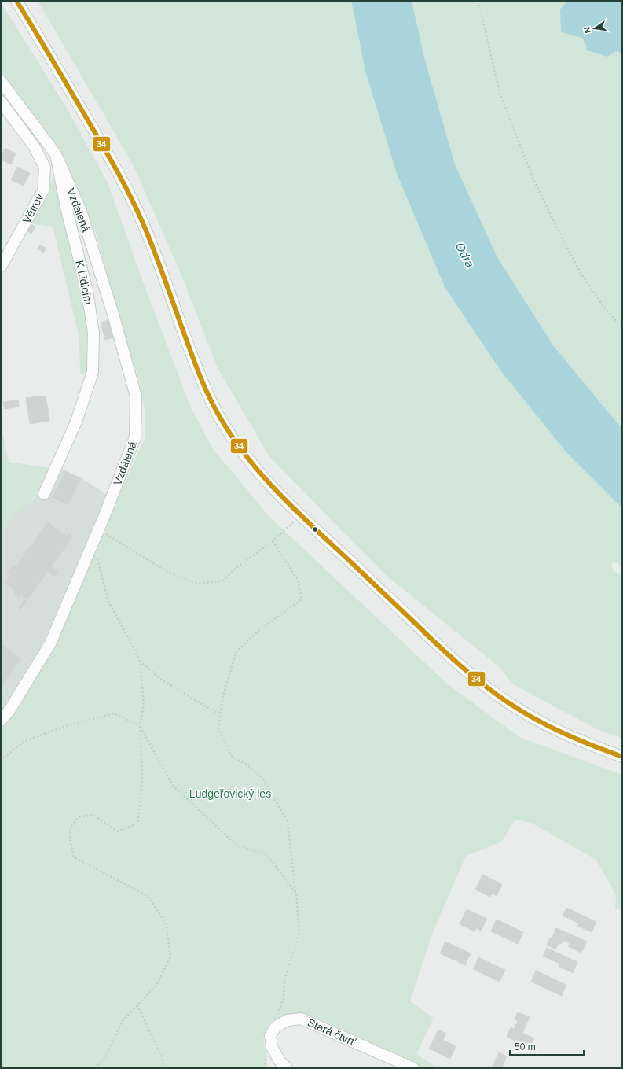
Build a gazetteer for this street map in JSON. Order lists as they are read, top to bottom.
{
  "streets": {
    "street": [
      "Větrov",
      "Vzdálená",
      "K Lidicím",
      "Stará čtvrť"
    ]
  },
  "crossings": [
    ["Vzdálená", "K Lidicím"]
  ],
  "water": ["Odra"],
  "parks": ["Ludgeřovický les"],
  "lines": ["transit line 34"],
  "scale_bar": "50 m",
  "north": "left"
}
